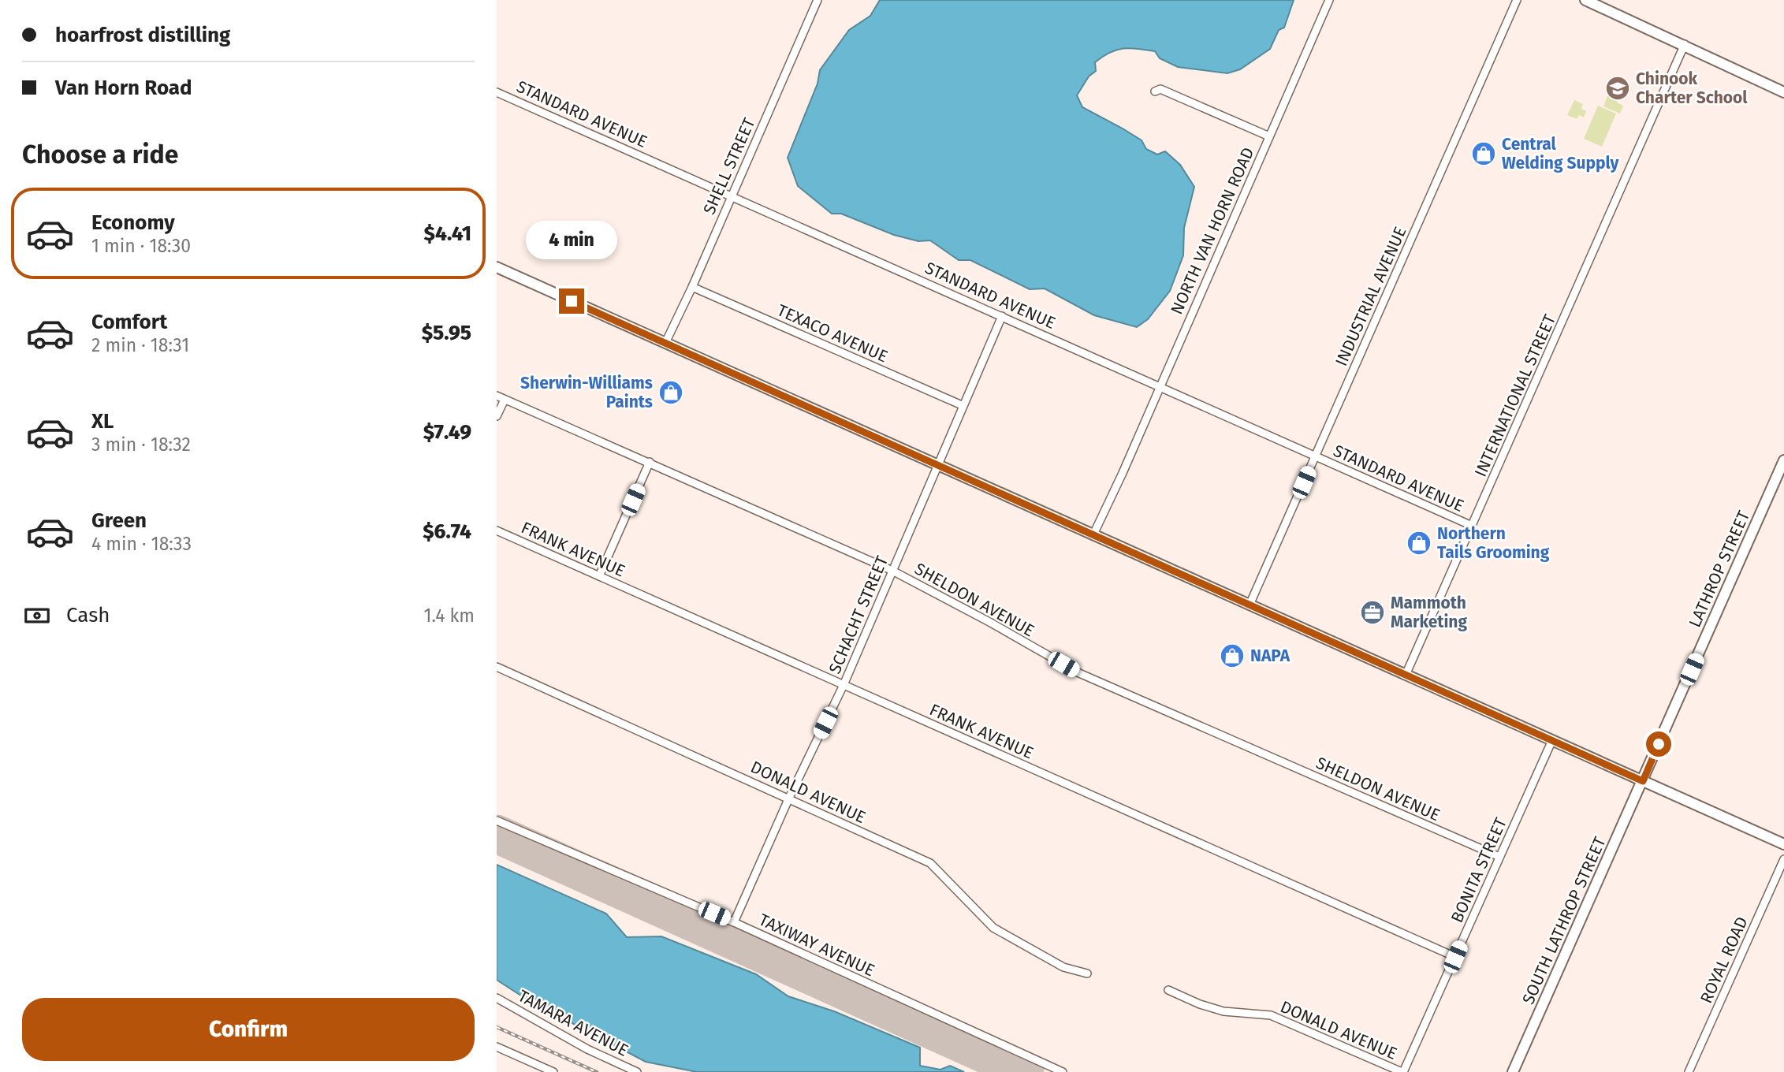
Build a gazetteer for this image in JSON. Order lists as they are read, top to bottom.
{
  "streets": {
    "main road": ["LATHROP STREET", "SOUTH LATHROP STREET"],
    "street": [
      "STANDARD AVENUE",
      "SHELL STREET",
      "NORTH VAN HORN ROAD",
      "INDUSTRIAL AVENUE",
      "TEXACO AVENUE",
      "INTERNATIONAL STREET",
      "FRANK AVENUE",
      "SHELDON AVENUE",
      "SCHACHT STREET",
      "DONALD AVENUE",
      "BONITA STREET",
      "TAXIWAY AVENUE",
      "ROYAL ROAD",
      "TAMARA AVENUE"
    ]
  },
  "crossings": [
    ["STANDARD AVENUE", "SHELL STREET"],
    ["STANDARD AVENUE", "NORTH VAN HORN ROAD"],
    ["STANDARD AVENUE", "INDUSTRIAL AVENUE"],
    ["STANDARD AVENUE", "INTERNATIONAL STREET"],
    ["STANDARD AVENUE", "SCHACHT STREET"],
    ["SHELL STREET", "TEXACO AVENUE"],
    ["TEXACO AVENUE", "SCHACHT STREET"],
    ["FRANK AVENUE", "SCHACHT STREET"],
    ["FRANK AVENUE", "BONITA STREET"],
    ["LATHROP STREET", "SOUTH LATHROP STREET"],
    ["SHELDON AVENUE", "SCHACHT STREET"],
    ["SHELDON AVENUE", "BONITA STREET"],
    ["SCHACHT STREET", "DONALD AVENUE"],
    ["SCHACHT STREET", "TAXIWAY AVENUE"],
    ["DONALD AVENUE", "BONITA STREET"]
  ],
  "places": {
    "school or university": ["Chinook Charter School"],
    "shop": [
      "Central Welding Supply",
      "Sherwin-Williams Paints",
      "Northern Tails Grooming",
      "NAPA"
    ],
    "office": ["Mammoth Marketing"]
  },
  "page": {
    "banner": ["hoarfrost distilling", "Van Horn Road"],
    "heading": "Choose a ride",
    "list": [
      {
        "name": "Economy",
        "note": "1 min · 18:30",
        "value": "$4.41"
      },
      {
        "name": "Comfort",
        "note": "2 min · 18:31",
        "value": "$5.95"
      },
      {
        "name": "XL",
        "note": "3 min · 18:32",
        "value": "$7.49"
      },
      {
        "name": "Green",
        "note": "4 min · 18:33",
        "value": "$6.74"
      }
    ],
    "bubble": "4 min",
    "pay": ["Cash", "1.4 km"],
    "buttons": "Confirm"
  }
}
